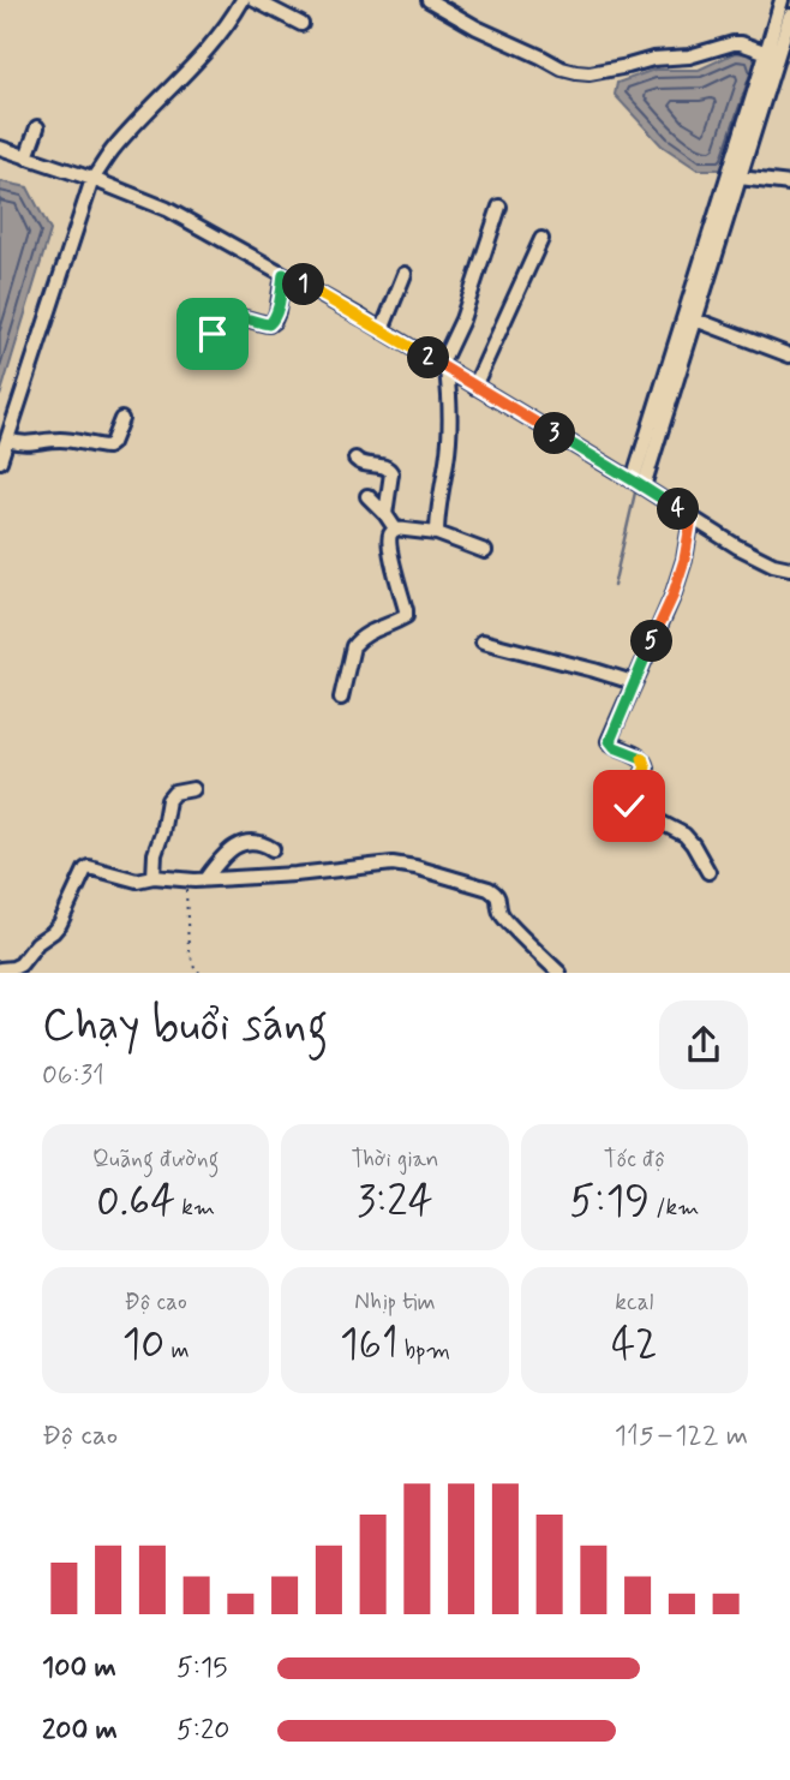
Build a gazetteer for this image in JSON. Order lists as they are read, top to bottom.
{
  "page": {
    "pins": [
      "1",
      "2",
      "3",
      "4",
      "5"
    ],
    "heading": ["Chạy buổi sáng", "06:31"],
    "stats": [
      ["Quãng đường", "0.64 km"],
      ["Thời gian", "3:24"],
      ["Tốc độ", "5:19 /km"],
      ["Độ cao", "10 m"],
      ["Nhịp tim", "161 bpm"],
      ["kcal", "42"]
    ],
    "chart": ["Độ cao", "115–122 m"],
    "list": [
      {
        "name": "100 m",
        "note": "5:15"
      },
      {
        "name": "200 m",
        "note": "5:20"
      }
    ]
  }
}
